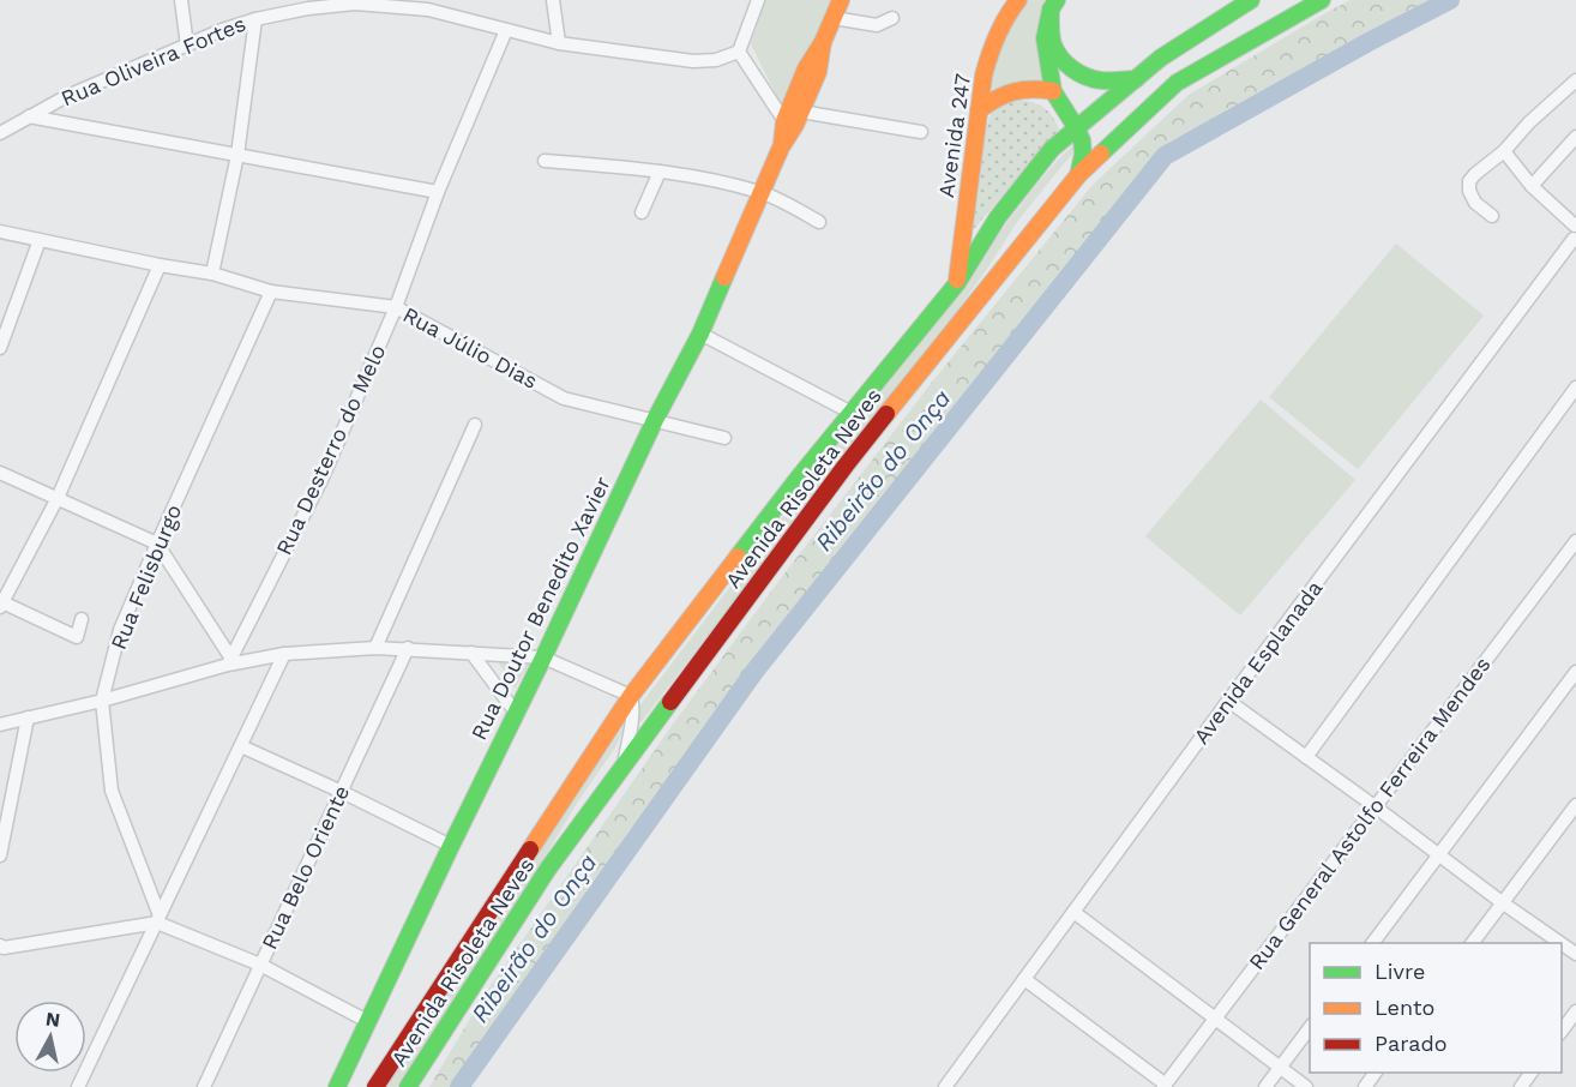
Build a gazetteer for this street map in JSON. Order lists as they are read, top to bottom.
{
  "streets": {
    "main road": ["Avenida 247", "Avenida Risoleta Neves", "Rua Doutor Benedito Xavier"],
    "street": [
      "Rua Oliveira Fortes",
      "Rua Júlio Dias",
      "Rua Desterro do Melo",
      "Rua Felisburgo",
      "Avenida Esplanada",
      "Rua General Astolfo Ferreira Mendes",
      "Rua Belo Oriente"
    ]
  },
  "crossings": [
    ["Rua Oliveira Fortes", "Rua Desterro do Melo"],
    ["Avenida 247", "Avenida Risoleta Neves"],
    ["Rua Júlio Dias", "Rua Desterro do Melo"],
    ["Rua Júlio Dias", "Rua Felisburgo"],
    ["Rua Júlio Dias", "Rua Doutor Benedito Xavier"]
  ],
  "water": ["Ribeirão do Onça"],
  "legend": ["Livre", "Lento", "Parado"],
  "north": "top"
}
